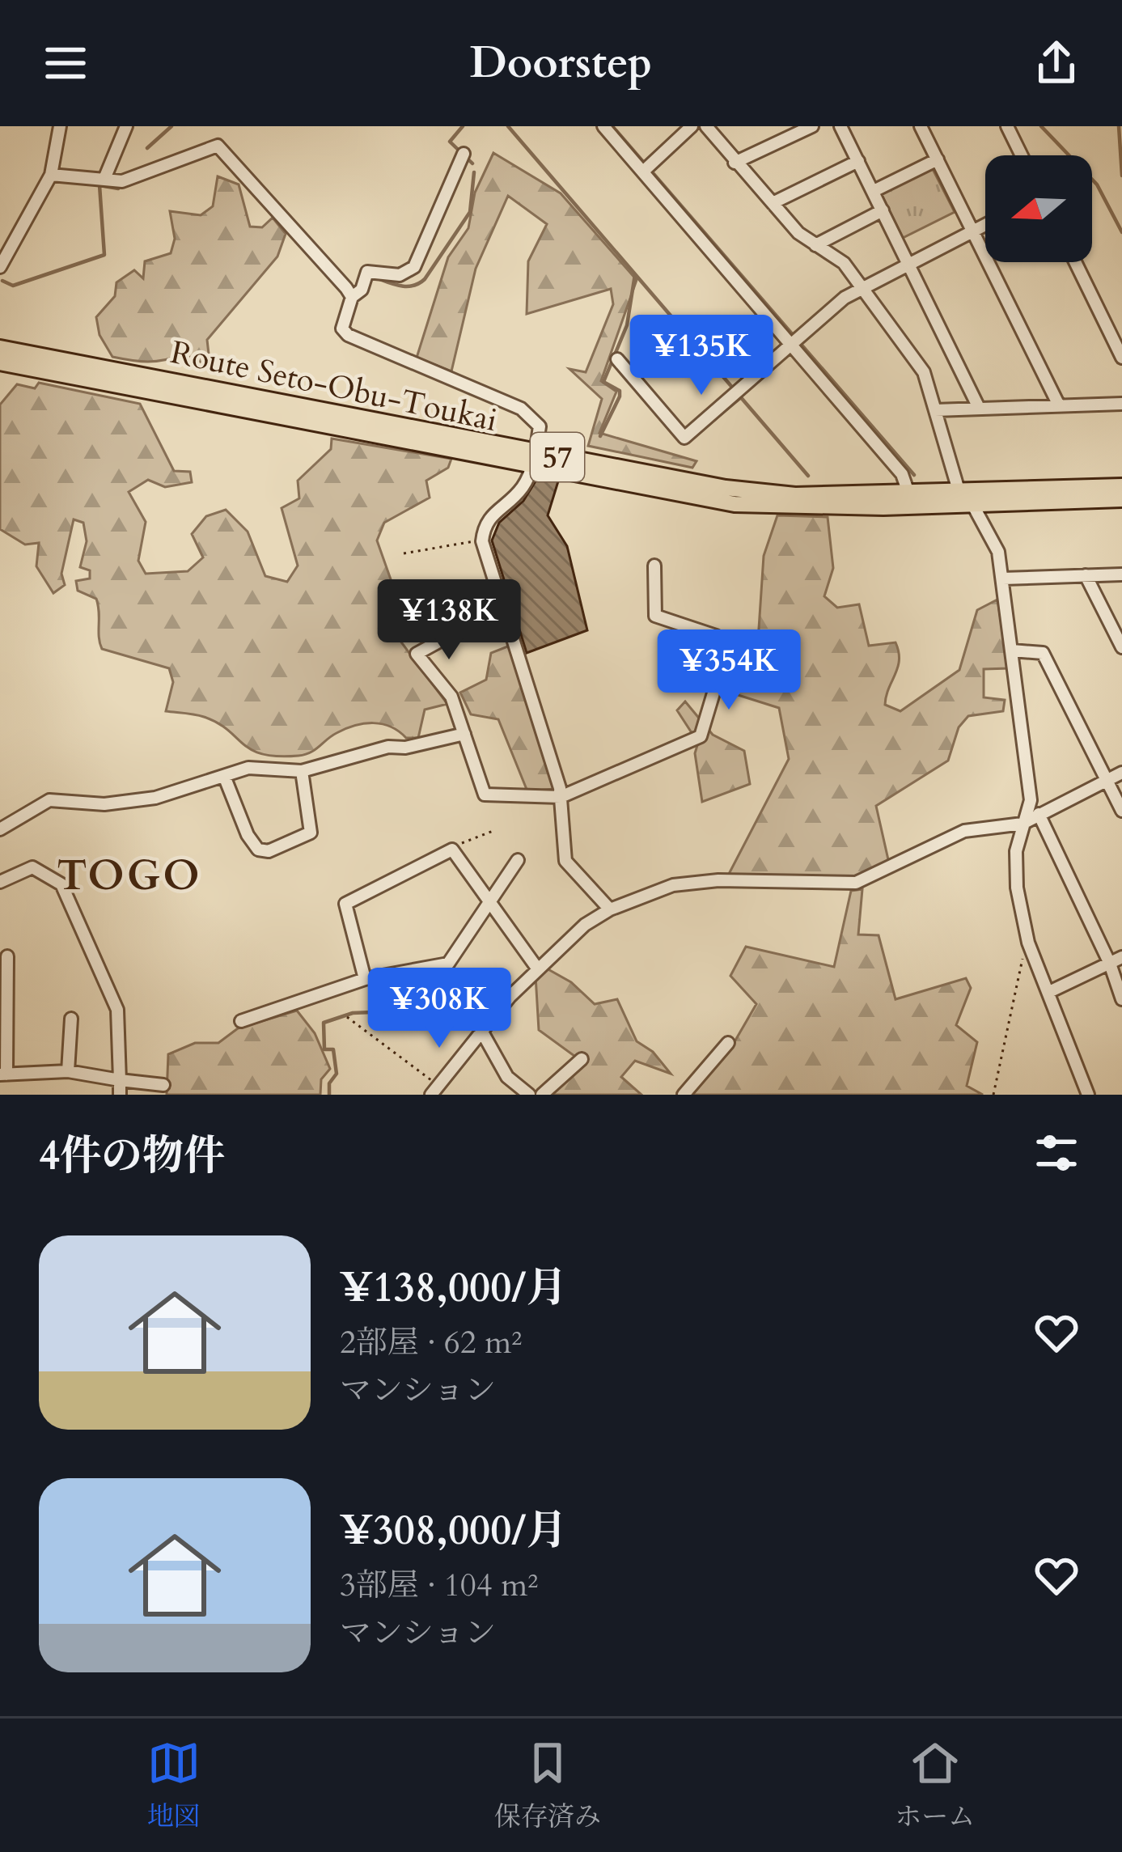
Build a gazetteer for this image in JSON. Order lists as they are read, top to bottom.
{
  "streets": {
    "main road": ["Route Seto-Obu-Toukai", "57"]
  },
  "districts": ["TOGO"],
  "north": "left",
  "page": {
    "header": "Doorstep",
    "price": [
      "¥135K",
      "¥138K",
      "¥354K",
      "¥308K"
    ],
    "heading": "4件の物件",
    "list": [
      {
        "name": "¥138,000/月",
        "note": "2部屋 · 62 m² · マンション"
      },
      {
        "name": "¥308,000/月",
        "note": "3部屋 · 104 m² · マンション"
      }
    ],
    "tabs": ["地図", "保存済み", "ホーム"]
  }
}
